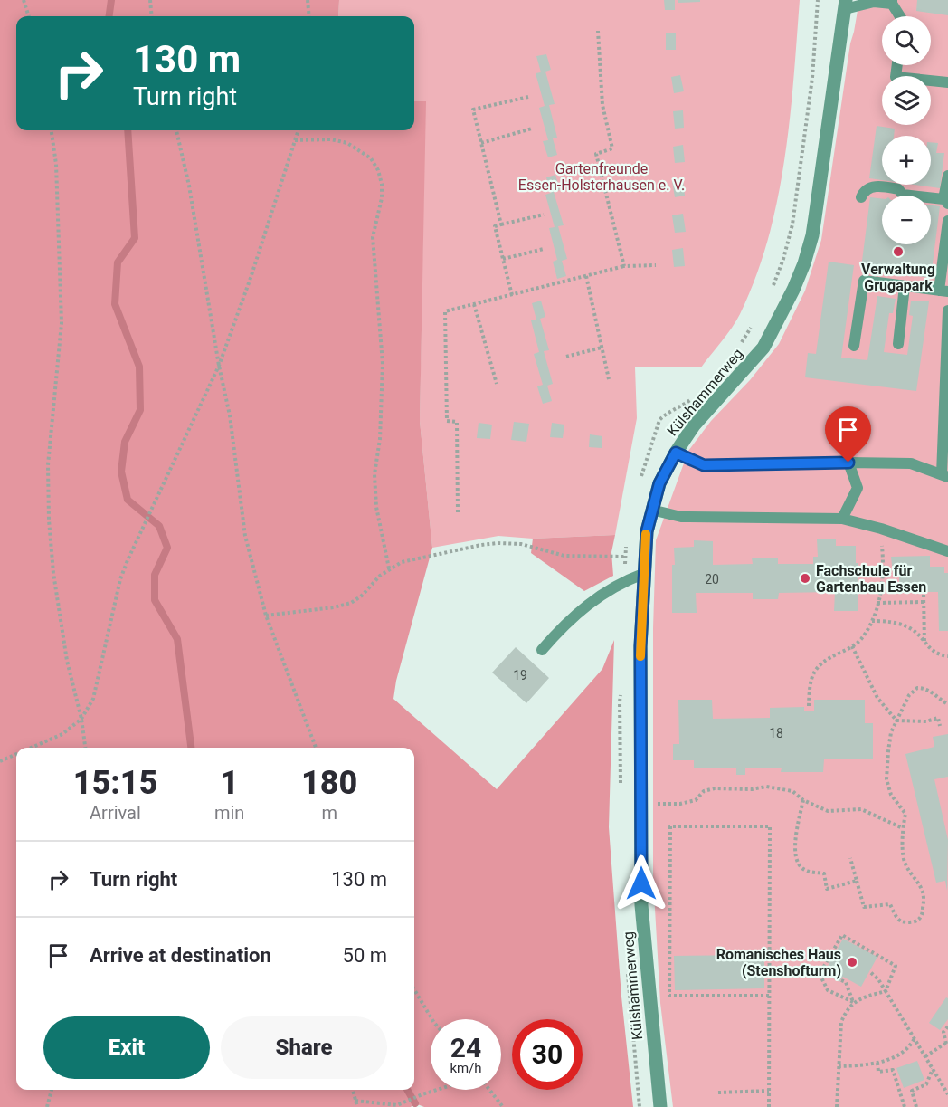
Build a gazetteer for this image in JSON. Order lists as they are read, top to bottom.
{
  "streets": {
    "street": ["Külshammerweg"]
  },
  "parks": ["Gartenfreunde Essen-Holsterhausen e. V."],
  "places": ["Verwaltung Grugapark", "Fachschule für Gartenbau Essen", "Romanisches Haus (Stenshofturm)"],
  "house_numbers": ["20", "19", "18"],
  "page": {
    "map_buttons": ["+", "−"],
    "turn": ["130 m", "Turn right"],
    "eta": [
      "15:15",
      "Arrival",
      "1",
      "min",
      "180",
      "m"
    ],
    "list": [
      {
        "name": "Turn right",
        "value": "130 m"
      },
      {
        "name": "Arrive at destination",
        "value": "50 m"
      }
    ],
    "buttons": ["Exit", "Share"],
    "speed": "24 km/h",
    "limit": "30"
  }
}
